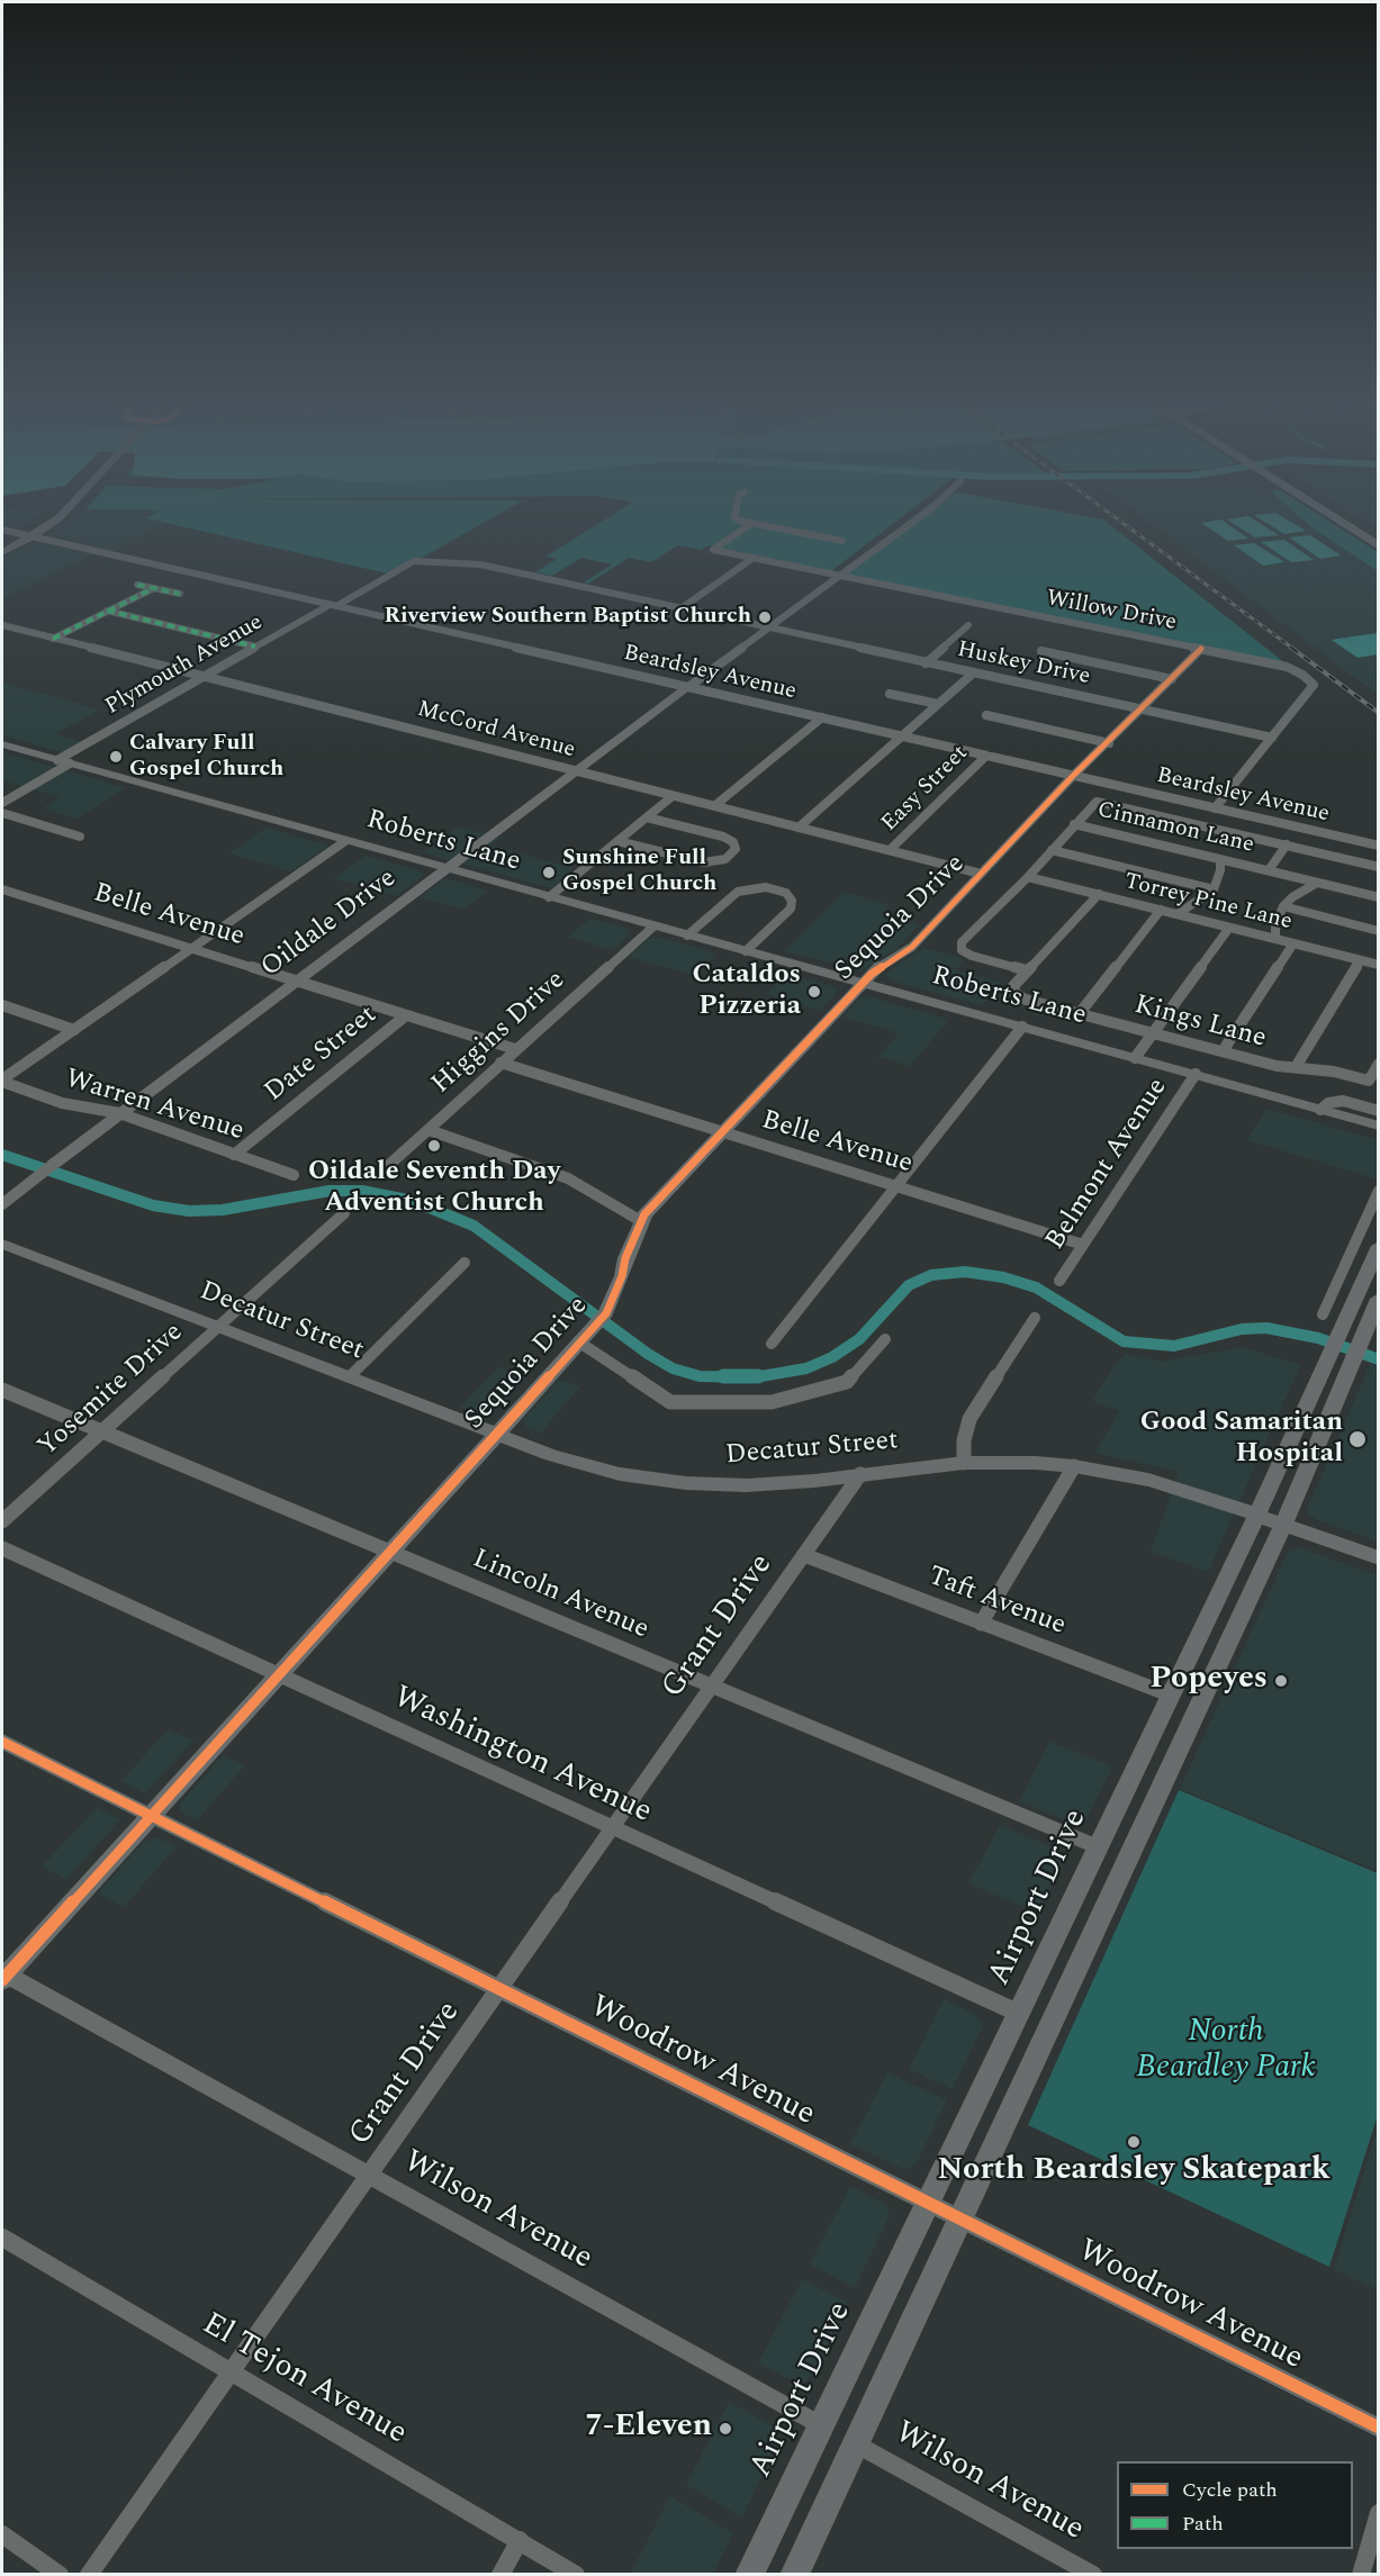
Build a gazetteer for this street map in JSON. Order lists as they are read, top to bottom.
{
  "streets": {
    "main road": [
      "Roberts Lane",
      "Sequoia Drive",
      "Oildale Drive",
      "Decatur Street",
      "Airport Drive"
    ],
    "street": [
      "Willow Drive",
      "Huskey Drive",
      "Plymouth Avenue",
      "Beardsley Avenue",
      "McCord Avenue",
      "Easy Street",
      "Cinnamon Lane",
      "Torrey Pine Lane",
      "Belle Avenue",
      "Kings Lane",
      "Higgins Drive",
      "Date Street",
      "Warren Avenue",
      "Belmont Avenue",
      "Yosemite Drive",
      "Lincoln Avenue",
      "Taft Avenue",
      "Grant Drive",
      "Washington Avenue",
      "Woodrow Avenue",
      "Wilson Avenue",
      "El Tejon Avenue"
    ]
  },
  "crossings": [
    ["Willow Drive", "Huskey Drive"],
    ["Willow Drive", "Sequoia Drive"],
    ["Huskey Drive", "Plymouth Avenue"],
    ["Huskey Drive", "Sequoia Drive"],
    ["Plymouth Avenue", "Beardsley Avenue"],
    ["Plymouth Avenue", "McCord Avenue"],
    ["Plymouth Avenue", "Roberts Lane"],
    ["Beardsley Avenue", "Easy Street"],
    ["Beardsley Avenue", "Sequoia Drive"],
    ["Beardsley Avenue", "Oildale Drive"],
    ["McCord Avenue", "Easy Street"],
    ["McCord Avenue", "Sequoia Drive"],
    ["McCord Avenue", "Oildale Drive"],
    ["Roberts Lane", "Sequoia Drive"],
    ["Roberts Lane", "Oildale Drive"],
    ["Roberts Lane", "Higgins Drive"],
    ["Roberts Lane", "Belmont Avenue"],
    ["Belle Avenue", "Sequoia Drive"],
    ["Belle Avenue", "Oildale Drive"],
    ["Belle Avenue", "Higgins Drive"],
    ["Belle Avenue", "Date Street"],
    ["Belle Avenue", "Belmont Avenue"],
    ["Sequoia Drive", "Decatur Street"],
    ["Sequoia Drive", "Lincoln Avenue"],
    ["Sequoia Drive", "Washington Avenue"],
    ["Sequoia Drive", "Woodrow Avenue"],
    ["Sequoia Drive", "Wilson Avenue"],
    ["Oildale Drive", "Warren Avenue"],
    ["Date Street", "Warren Avenue"],
    ["Decatur Street", "Yosemite Drive"],
    ["Decatur Street", "Grant Drive"],
    ["Decatur Street", "Airport Drive"],
    ["Yosemite Drive", "Lincoln Avenue"],
    ["Lincoln Avenue", "Grant Drive"],
    ["Lincoln Avenue", "Airport Drive"],
    ["Taft Avenue", "Grant Drive"],
    ["Taft Avenue", "Airport Drive"],
    ["Grant Drive", "Washington Avenue"],
    ["Grant Drive", "Woodrow Avenue"],
    ["Grant Drive", "Wilson Avenue"],
    ["Grant Drive", "El Tejon Avenue"],
    ["Washington Avenue", "Airport Drive"],
    ["Airport Drive", "Woodrow Avenue"],
    ["Airport Drive", "Wilson Avenue"]
  ],
  "parks": ["North Beardley Park"],
  "places": [
    "Riverview Southern Baptist Church",
    "Calvary Full Gospel Church",
    "Sunshine Full Gospel Church",
    "Cataldos Pizzeria",
    "Oildale Seventh Day Adventist Church",
    "Good Samaritan Hospital",
    "Popeyes",
    "North Beardsley Skatepark",
    "7-Eleven"
  ],
  "legend": ["Cycle path", "Path"]
}
